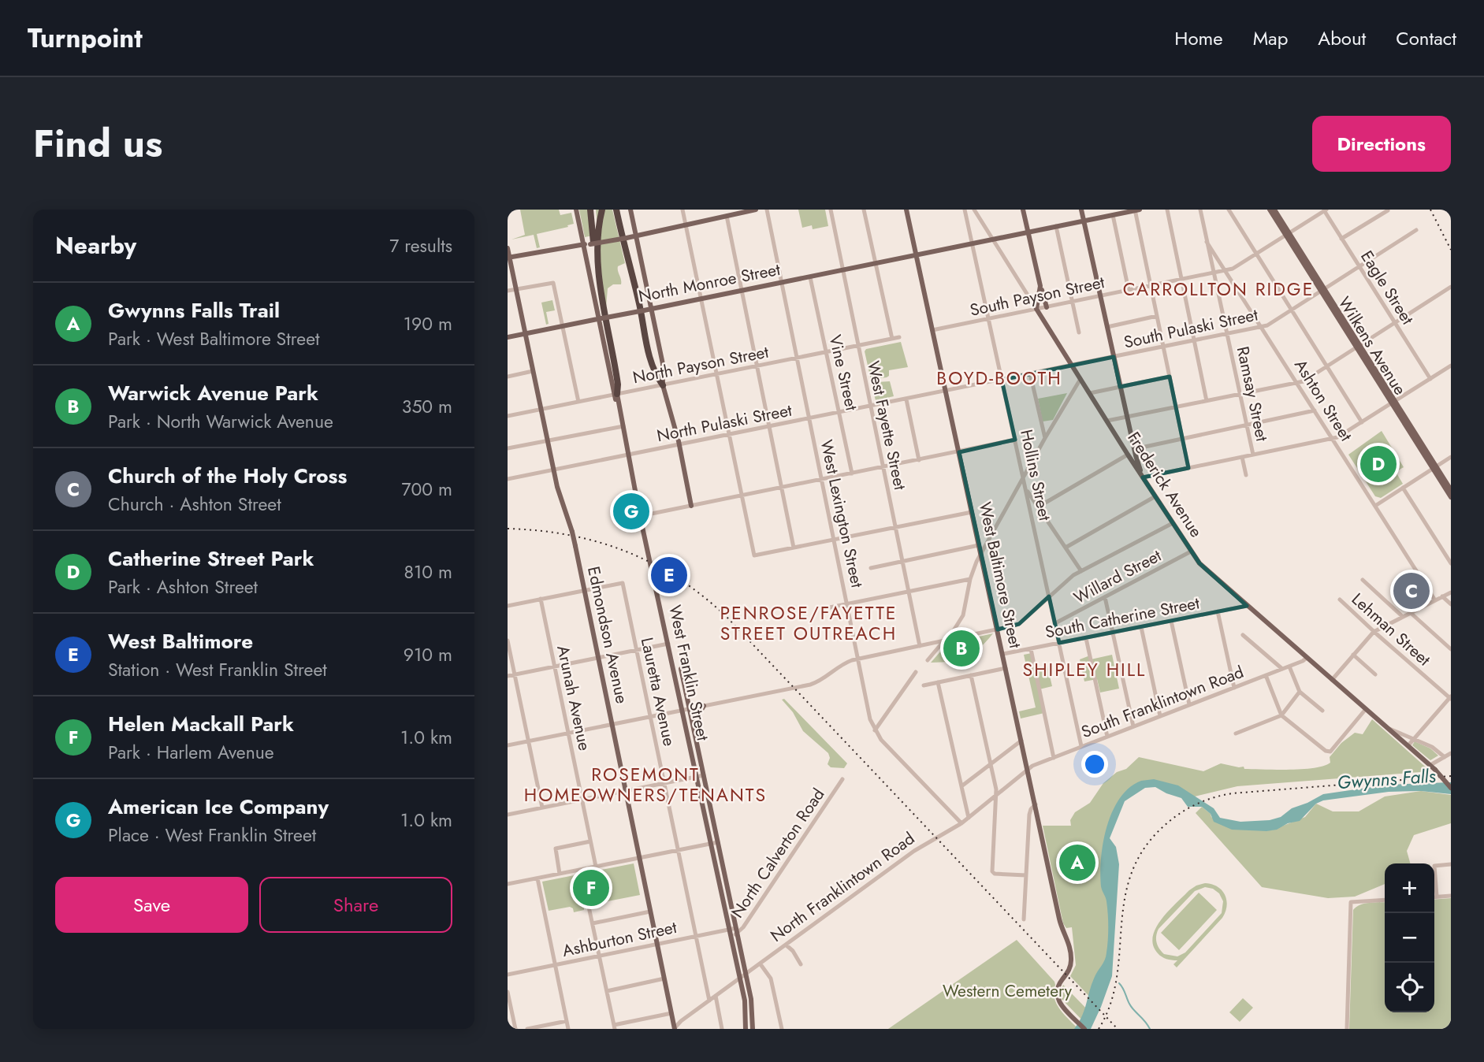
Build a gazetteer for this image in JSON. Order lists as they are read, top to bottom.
{
  "streets": {
    "main road": [
      "North Monroe Street",
      "Wilkens Avenue",
      "Frederick Avenue",
      "West Baltimore Street",
      "Edmondson Avenue",
      "West Franklin Street"
    ],
    "street": [
      "Eagle Street",
      "South Payson Street",
      "South Pulaski Street",
      "North Payson Street",
      "Vine Street",
      "Ramsay Street",
      "Ashton Street",
      "North Pulaski Street",
      "West Fayette Street",
      "Hollins Street",
      "West Lexington Street",
      "Willard Street",
      "South Catherine Street",
      "Lehman Street",
      "Lauretta Avenue",
      "Arunah Avenue",
      "South Franklintown Road",
      "North Calverton Road",
      "North Franklintown Road",
      "Ashburton Street"
    ]
  },
  "crossings": [
    ["North Monroe Street", "Vine Street"],
    ["North Monroe Street", "West Fayette Street"],
    ["North Monroe Street", "Hollins Street"],
    ["North Monroe Street", "Frederick Avenue"],
    ["North Monroe Street", "West Lexington Street"],
    ["North Monroe Street", "West Baltimore Street"],
    ["North Monroe Street", "Edmondson Avenue"],
    ["North Monroe Street", "West Franklin Street"],
    ["Eagle Street", "South Payson Street"],
    ["Eagle Street", "South Pulaski Street"],
    ["South Payson Street", "Wilkens Avenue"],
    ["South Payson Street", "Ramsay Street"],
    ["South Payson Street", "Ashton Street"],
    ["South Payson Street", "Hollins Street"],
    ["South Payson Street", "Frederick Avenue"],
    ["South Payson Street", "West Baltimore Street"],
    ["South Pulaski Street", "Wilkens Avenue"],
    ["South Pulaski Street", "Ramsay Street"],
    ["South Pulaski Street", "Ashton Street"],
    ["South Pulaski Street", "North Pulaski Street"],
    ["South Pulaski Street", "Hollins Street"],
    ["South Pulaski Street", "Frederick Avenue"],
    ["South Pulaski Street", "West Baltimore Street"],
    ["North Payson Street", "Vine Street"],
    ["North Payson Street", "West Fayette Street"],
    ["North Payson Street", "West Lexington Street"],
    ["North Payson Street", "Edmondson Avenue"],
    ["North Payson Street", "West Franklin Street"],
    ["Vine Street", "North Pulaski Street"],
    ["Ramsay Street", "Ashton Street"],
    ["North Pulaski Street", "West Fayette Street"],
    ["North Pulaski Street", "West Lexington Street"],
    ["North Pulaski Street", "West Baltimore Street"],
    ["North Pulaski Street", "Edmondson Avenue"],
    ["North Pulaski Street", "West Franklin Street"],
    ["Hollins Street", "Willard Street"],
    ["Hollins Street", "South Catherine Street"],
    ["Hollins Street", "South Franklintown Road"],
    ["Frederick Avenue", "Willard Street"],
    ["Frederick Avenue", "South Catherine Street"],
    ["Frederick Avenue", "South Franklintown Road"],
    ["West Lexington Street", "North Franklintown Road"],
    ["West Baltimore Street", "South Catherine Street"],
    ["West Baltimore Street", "South Franklintown Road"],
    ["West Baltimore Street", "North Franklintown Road"],
    ["Edmondson Avenue", "Lauretta Avenue"],
    ["Edmondson Avenue", "North Franklintown Road"],
    ["Edmondson Avenue", "Ashburton Street"],
    ["West Franklin Street", "North Calverton Road"],
    ["West Franklin Street", "North Franklintown Road"],
    ["West Franklin Street", "Ashburton Street"],
    ["Lauretta Avenue", "North Franklintown Road"],
    ["Lauretta Avenue", "Ashburton Street"],
    ["South Franklintown Road", "North Franklintown Road"],
    ["North Calverton Road", "Ashburton Street"]
  ],
  "districts": [
    "CARROLLTON RIDGE",
    "BOYD-BOOTH",
    "PENROSE/FAYETTE STREET OUTREACH",
    "SHIPLEY HILL",
    "ROSEMONT HOMEOWNERS/TENANTS"
  ],
  "water": ["Gwynns Falls"],
  "parks": ["Western Cemetery"],
  "page": {
    "header": "Turnpoint",
    "nav": [
      "Home",
      "Map",
      "About",
      "Contact"
    ],
    "title": "Find us",
    "buttons": [
      "Directions",
      ["Save", "Share"]
    ],
    "heading": ["Nearby", "7 results"],
    "list": [
      {
        "mark": "A",
        "name": "Gwynns Falls Trail",
        "note": "Park · West Baltimore Street",
        "value": "190 m"
      },
      {
        "mark": "B",
        "name": "Warwick Avenue Park",
        "note": "Park · North Warwick Avenue",
        "value": "350 m"
      },
      {
        "mark": "C",
        "name": "Church of the Holy Cross",
        "note": "Church · Ashton Street",
        "value": "700 m"
      },
      {
        "mark": "D",
        "name": "Catherine Street Park",
        "note": "Park · Ashton Street",
        "value": "810 m"
      },
      {
        "mark": "E",
        "name": "West Baltimore",
        "note": "Station · West Franklin Street",
        "value": "910 m"
      },
      {
        "mark": "F",
        "name": "Helen Mackall Park",
        "note": "Park · Harlem Avenue",
        "value": "1.0 km"
      },
      {
        "mark": "G",
        "name": "American Ice Company",
        "note": "Place · West Franklin Street",
        "value": "1.0 km"
      }
    ],
    "pins": [
      "D",
      "G",
      "E",
      "C",
      "B",
      "A",
      "F"
    ],
    "map_buttons": ["+", "−"]
  }
}
